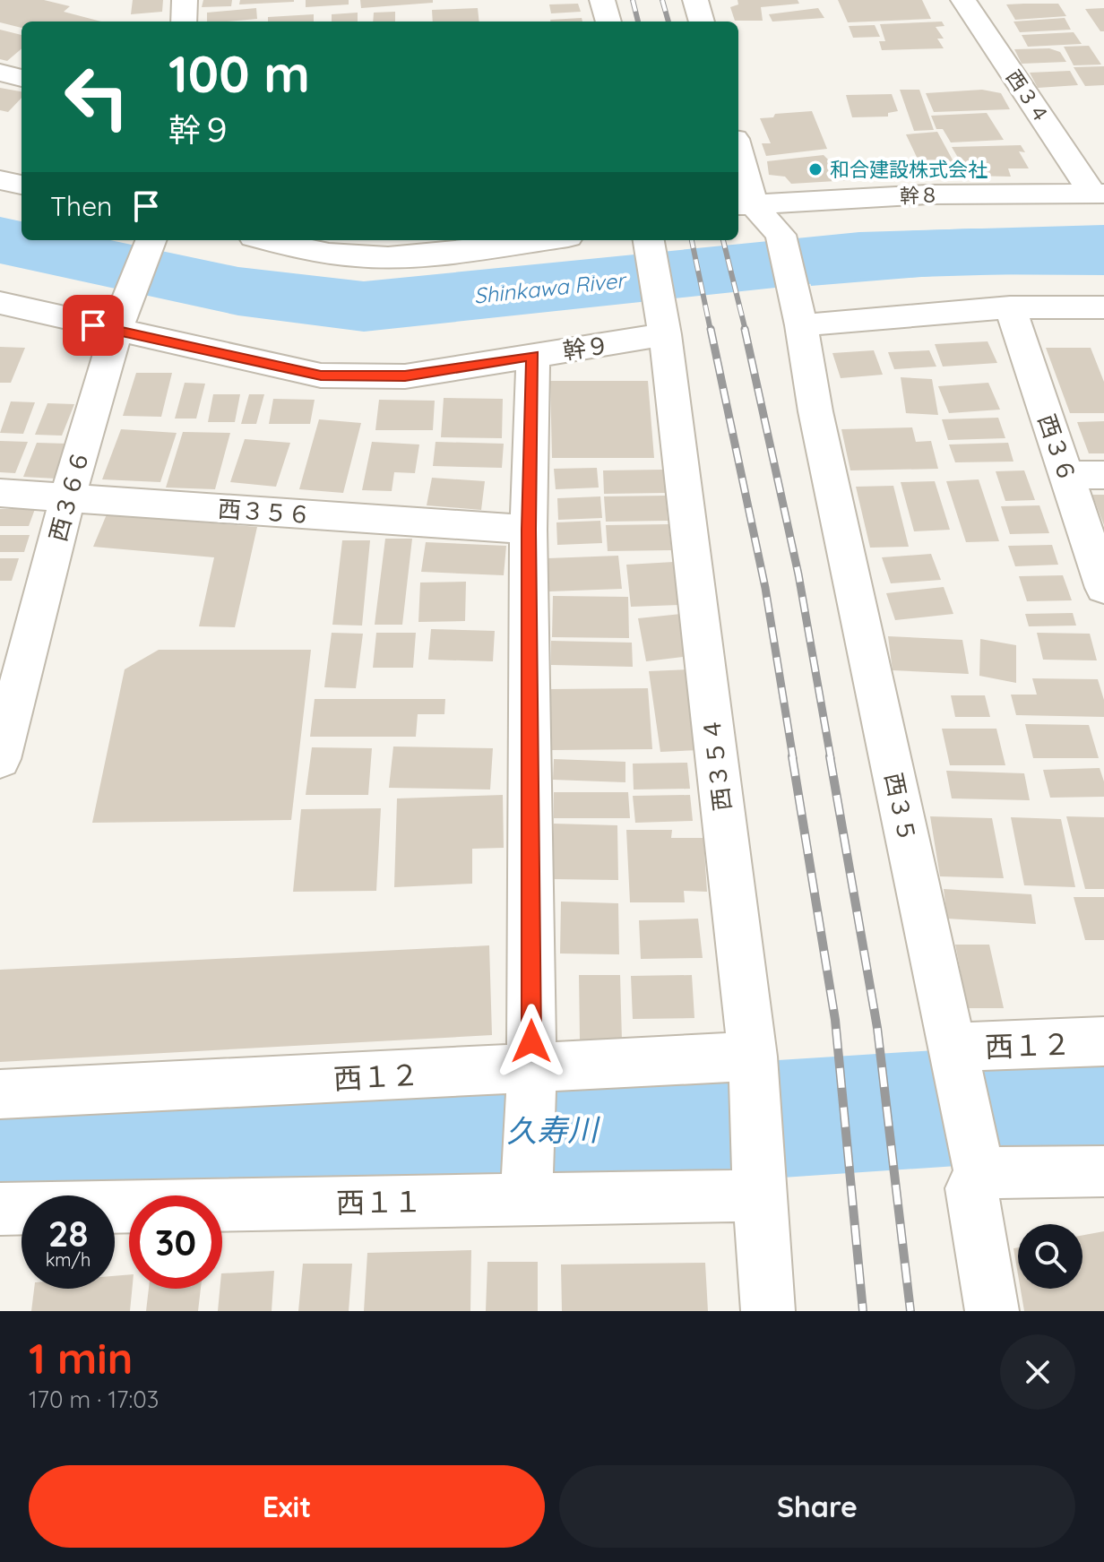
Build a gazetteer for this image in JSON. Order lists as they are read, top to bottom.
{
  "streets": {
    "street": [
      "西３４",
      "幹８",
      "幹９",
      "西３６",
      "西３６６",
      "西３５６",
      "西３５４",
      "西３５",
      "西１２",
      "西１１"
    ]
  },
  "crossings": [
    ["西３４", "幹８"],
    ["幹８", "西３５"],
    ["幹９", "西３６６"],
    ["幹９", "西３５４"],
    ["西３６６", "西３５６"],
    ["西３５４", "西１２"],
    ["西３５４", "西１１"],
    ["西３５", "西１２"]
  ],
  "water": ["Shinkawa River", "久寿川"],
  "places": ["和合建設株式会社"],
  "page": {
    "turn": ["100 m", "幹９"],
    "then": "Then",
    "speed": "28 km/h",
    "limit": "30",
    "heading": ["1 min", "170 m · 17:03"],
    "buttons": ["Exit", "Share"]
  }
}
